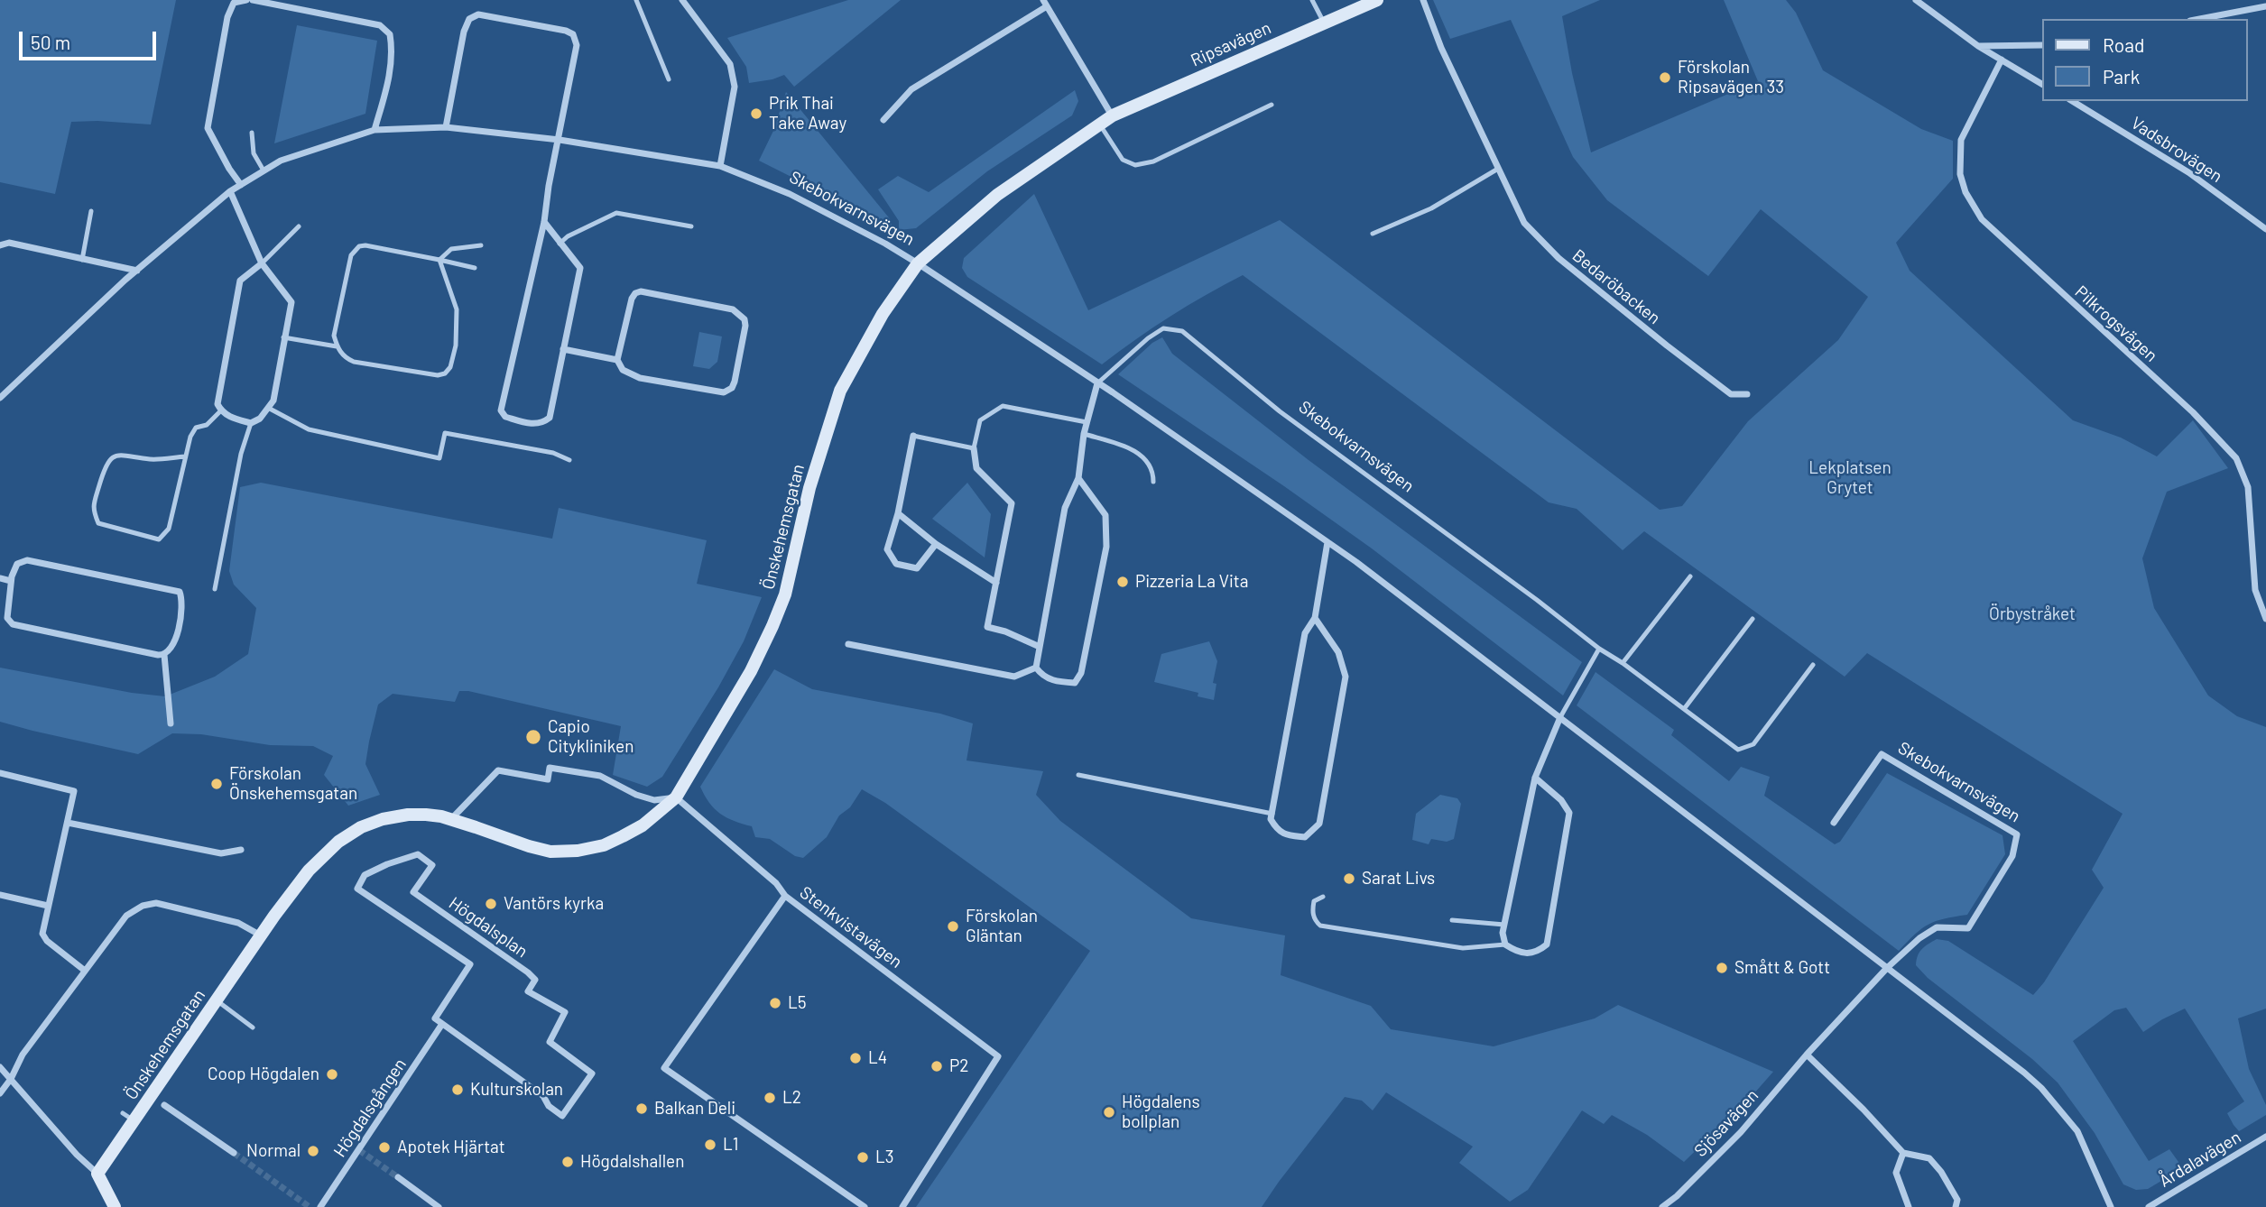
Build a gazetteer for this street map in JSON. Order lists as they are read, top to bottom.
{
  "streets": {
    "street": [
      "Ripsavägen",
      "Vadsbrovägen",
      "Skebokvarnsvägen",
      "Bedaröbacken",
      "Pilkrogsvägen",
      "Önskehemsgatan",
      "Högdalsplan",
      "Stenkvistavägen",
      "Högdalsgången",
      "Sjösavägen",
      "Årdalavägen"
    ]
  },
  "crossings": [
    ["Ripsavägen", "Skebokvarnsvägen"],
    ["Ripsavägen", "Önskehemsgatan"],
    ["Skebokvarnsvägen", "Önskehemsgatan"],
    ["Skebokvarnsvägen", "Sjösavägen"],
    ["Högdalsplan", "Högdalsgången"]
  ],
  "parks": ["Lekplatsen Grytet", "Örbystråket"],
  "places": [
    "Förskolan Ripsavägen 33",
    "Prik Thai Take Away",
    "Pizzeria La Vita",
    "Capio Citykliniken",
    "Förskolan Önskehemsgatan",
    "Sarat Livs",
    "Vantörs kyrka",
    "Förskolan Gläntan",
    "Smått & Gott",
    "L5",
    "L4",
    "P2",
    "Coop Högdalen",
    "Kulturskolan",
    "L2",
    "Balkan Deli",
    "Högdalens bollplan",
    "L1",
    "Apotek Hjärtat",
    "Normal",
    "L3",
    "Högdalshallen"
  ],
  "legend": ["Road", "Park"],
  "scale_bar": "50 m"
}
